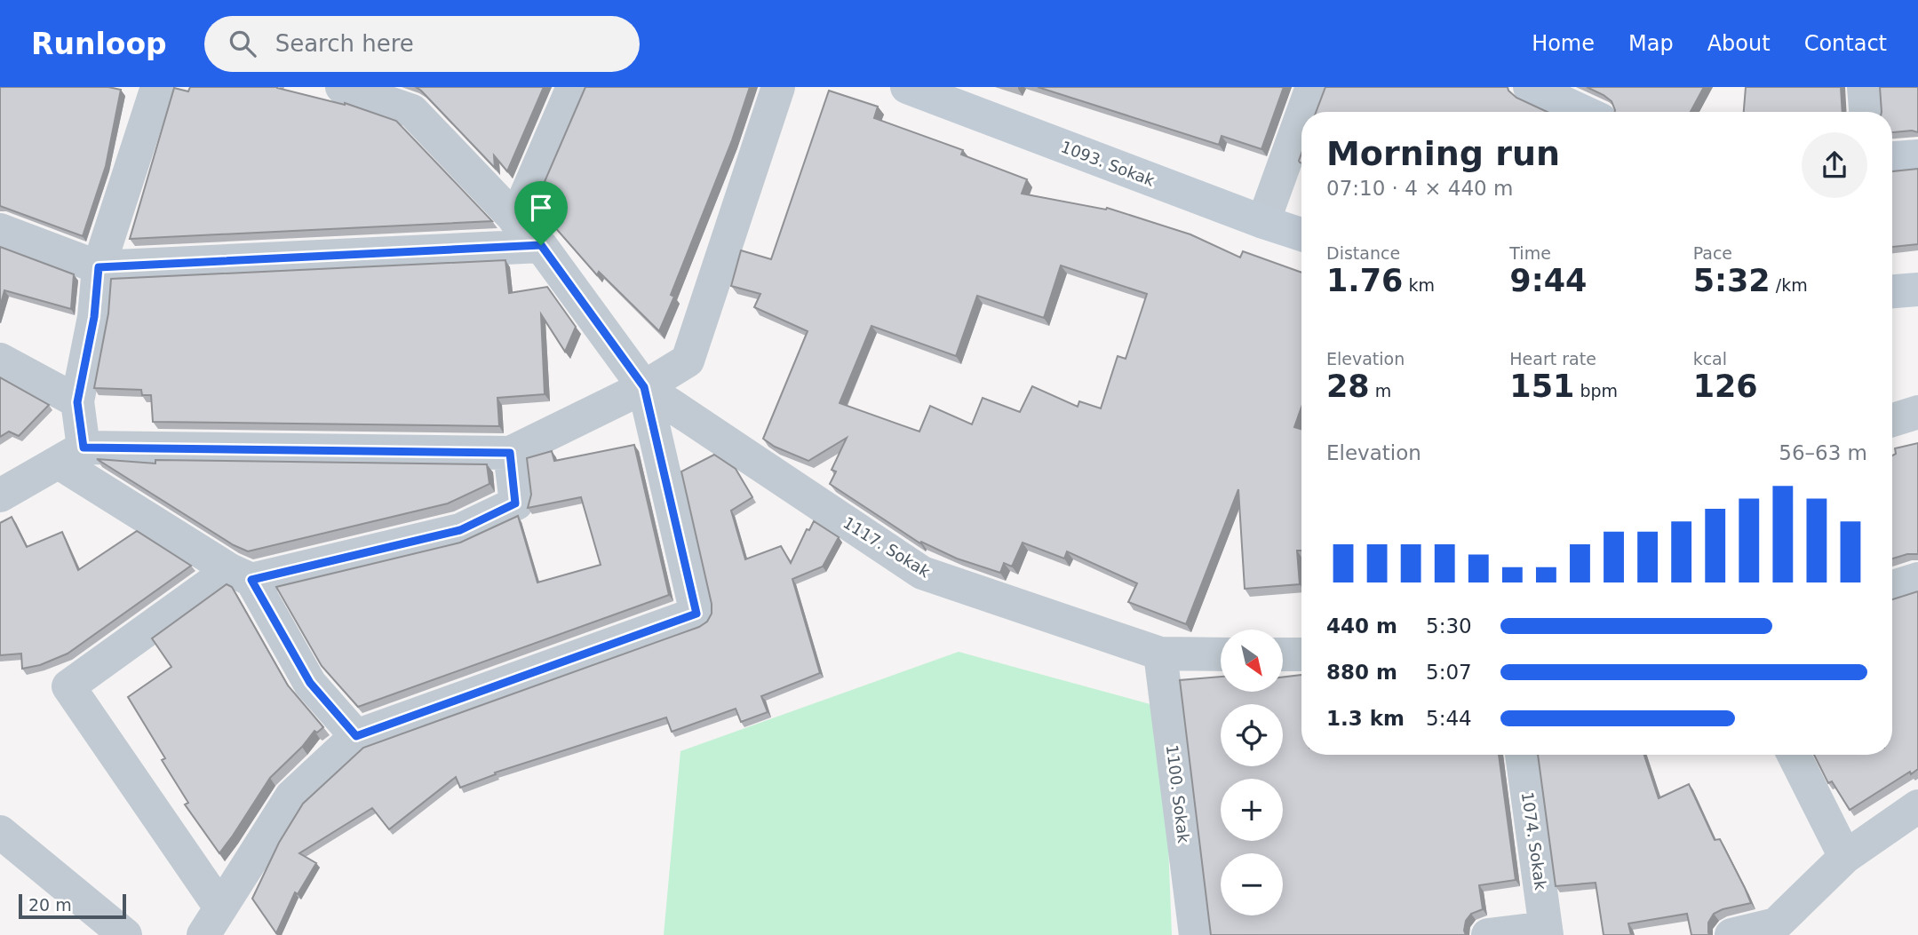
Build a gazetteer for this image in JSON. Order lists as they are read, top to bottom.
{
  "streets": {
    "street": [
      "1093. Sokak",
      "1117. Sokak",
      "1100. Sokak",
      "1074. Sokak"
    ]
  },
  "crossings": [
    ["1117. Sokak", "1100. Sokak"]
  ],
  "scale_bar": "20 m",
  "north": "bottom right",
  "page": {
    "header": "Runloop",
    "search": "Search here",
    "nav": [
      "Home",
      "Map",
      "About",
      "Contact"
    ],
    "heading": ["Morning run", "07:10 · 4 × 440 m"],
    "stats": [
      ["Distance", "1.76 km"],
      ["Time", "9:44"],
      ["Pace", "5:32 /km"],
      ["Elevation", "28 m"],
      ["Heart rate", "151 bpm"],
      ["kcal", "126"]
    ],
    "chart": ["Elevation", "56–63 m"],
    "list": [
      {
        "name": "440 m",
        "note": "5:30"
      },
      {
        "name": "880 m",
        "note": "5:07"
      },
      {
        "name": "1.3 km",
        "note": "5:44"
      }
    ],
    "map_buttons": ["+", "−"],
    "scale": "20 m"
  }
}
